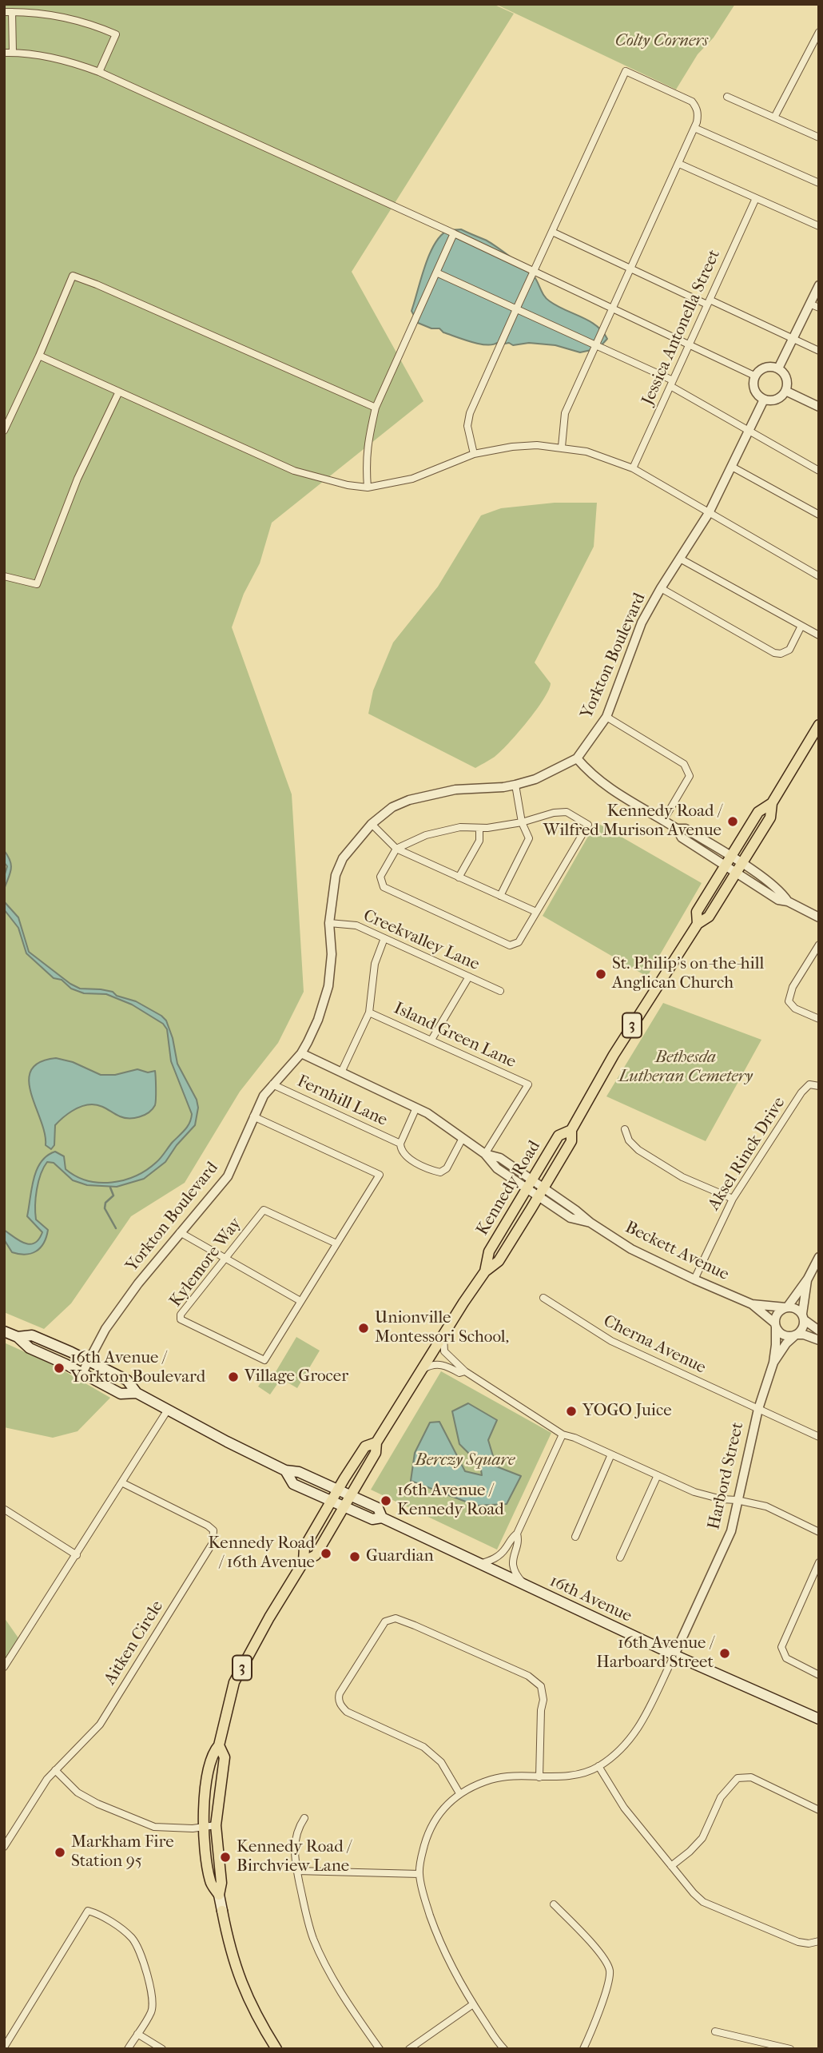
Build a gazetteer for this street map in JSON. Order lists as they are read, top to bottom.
{
  "streets": {
    "main road": ["3", "Kennedy Road", "16th Avenue"],
    "street": [
      "Jessica Antonella Street",
      "Yorkton Boulevard",
      "Creekvalley Lane",
      "Island Green Lane",
      "Fernhill Lane",
      "Aksel Rinck Drive",
      "Beckett Avenue",
      "Kylemore Way",
      "Cherna Avenue",
      "Harbord Street",
      "Aitken Circle"
    ]
  },
  "crossings": [
    ["Yorkton Boulevard", "Creekvalley Lane"],
    ["Yorkton Boulevard", "Fernhill Lane"],
    ["Yorkton Boulevard", "Beckett Avenue"],
    ["Yorkton Boulevard", "Kylemore Way"],
    ["Yorkton Boulevard", "16th Avenue"],
    ["Island Green Lane", "Beckett Avenue"],
    ["Fernhill Lane", "Beckett Avenue"],
    ["Aksel Rinck Drive", "Beckett Avenue"],
    ["Kennedy Road", "Beckett Avenue"],
    ["Kennedy Road", "16th Avenue"],
    ["Beckett Avenue", "Harbord Street"],
    ["Cherna Avenue", "Harbord Street"],
    ["Harbord Street", "16th Avenue"]
  ],
  "parks": ["Colty Corners", "Bethesda Lutheran Cemetery", "Berczy Square"],
  "places": [
    "Kennedy Road / Wilfred Murison Avenue",
    "St. Philip's on-the-hill Anglican Church",
    "Unionville Montessori School,",
    "16th Avenue / Yorkton Boulevard",
    "Village Grocer",
    "YOGO Juice",
    "16th Avenue / Kennedy Road",
    "Kennedy Road / 16th Avenue",
    "Guardian",
    "16th Avenue / Harboard Street",
    "Markham Fire Station 95",
    "Kennedy Road / Birchview Lane"
  ]
}
